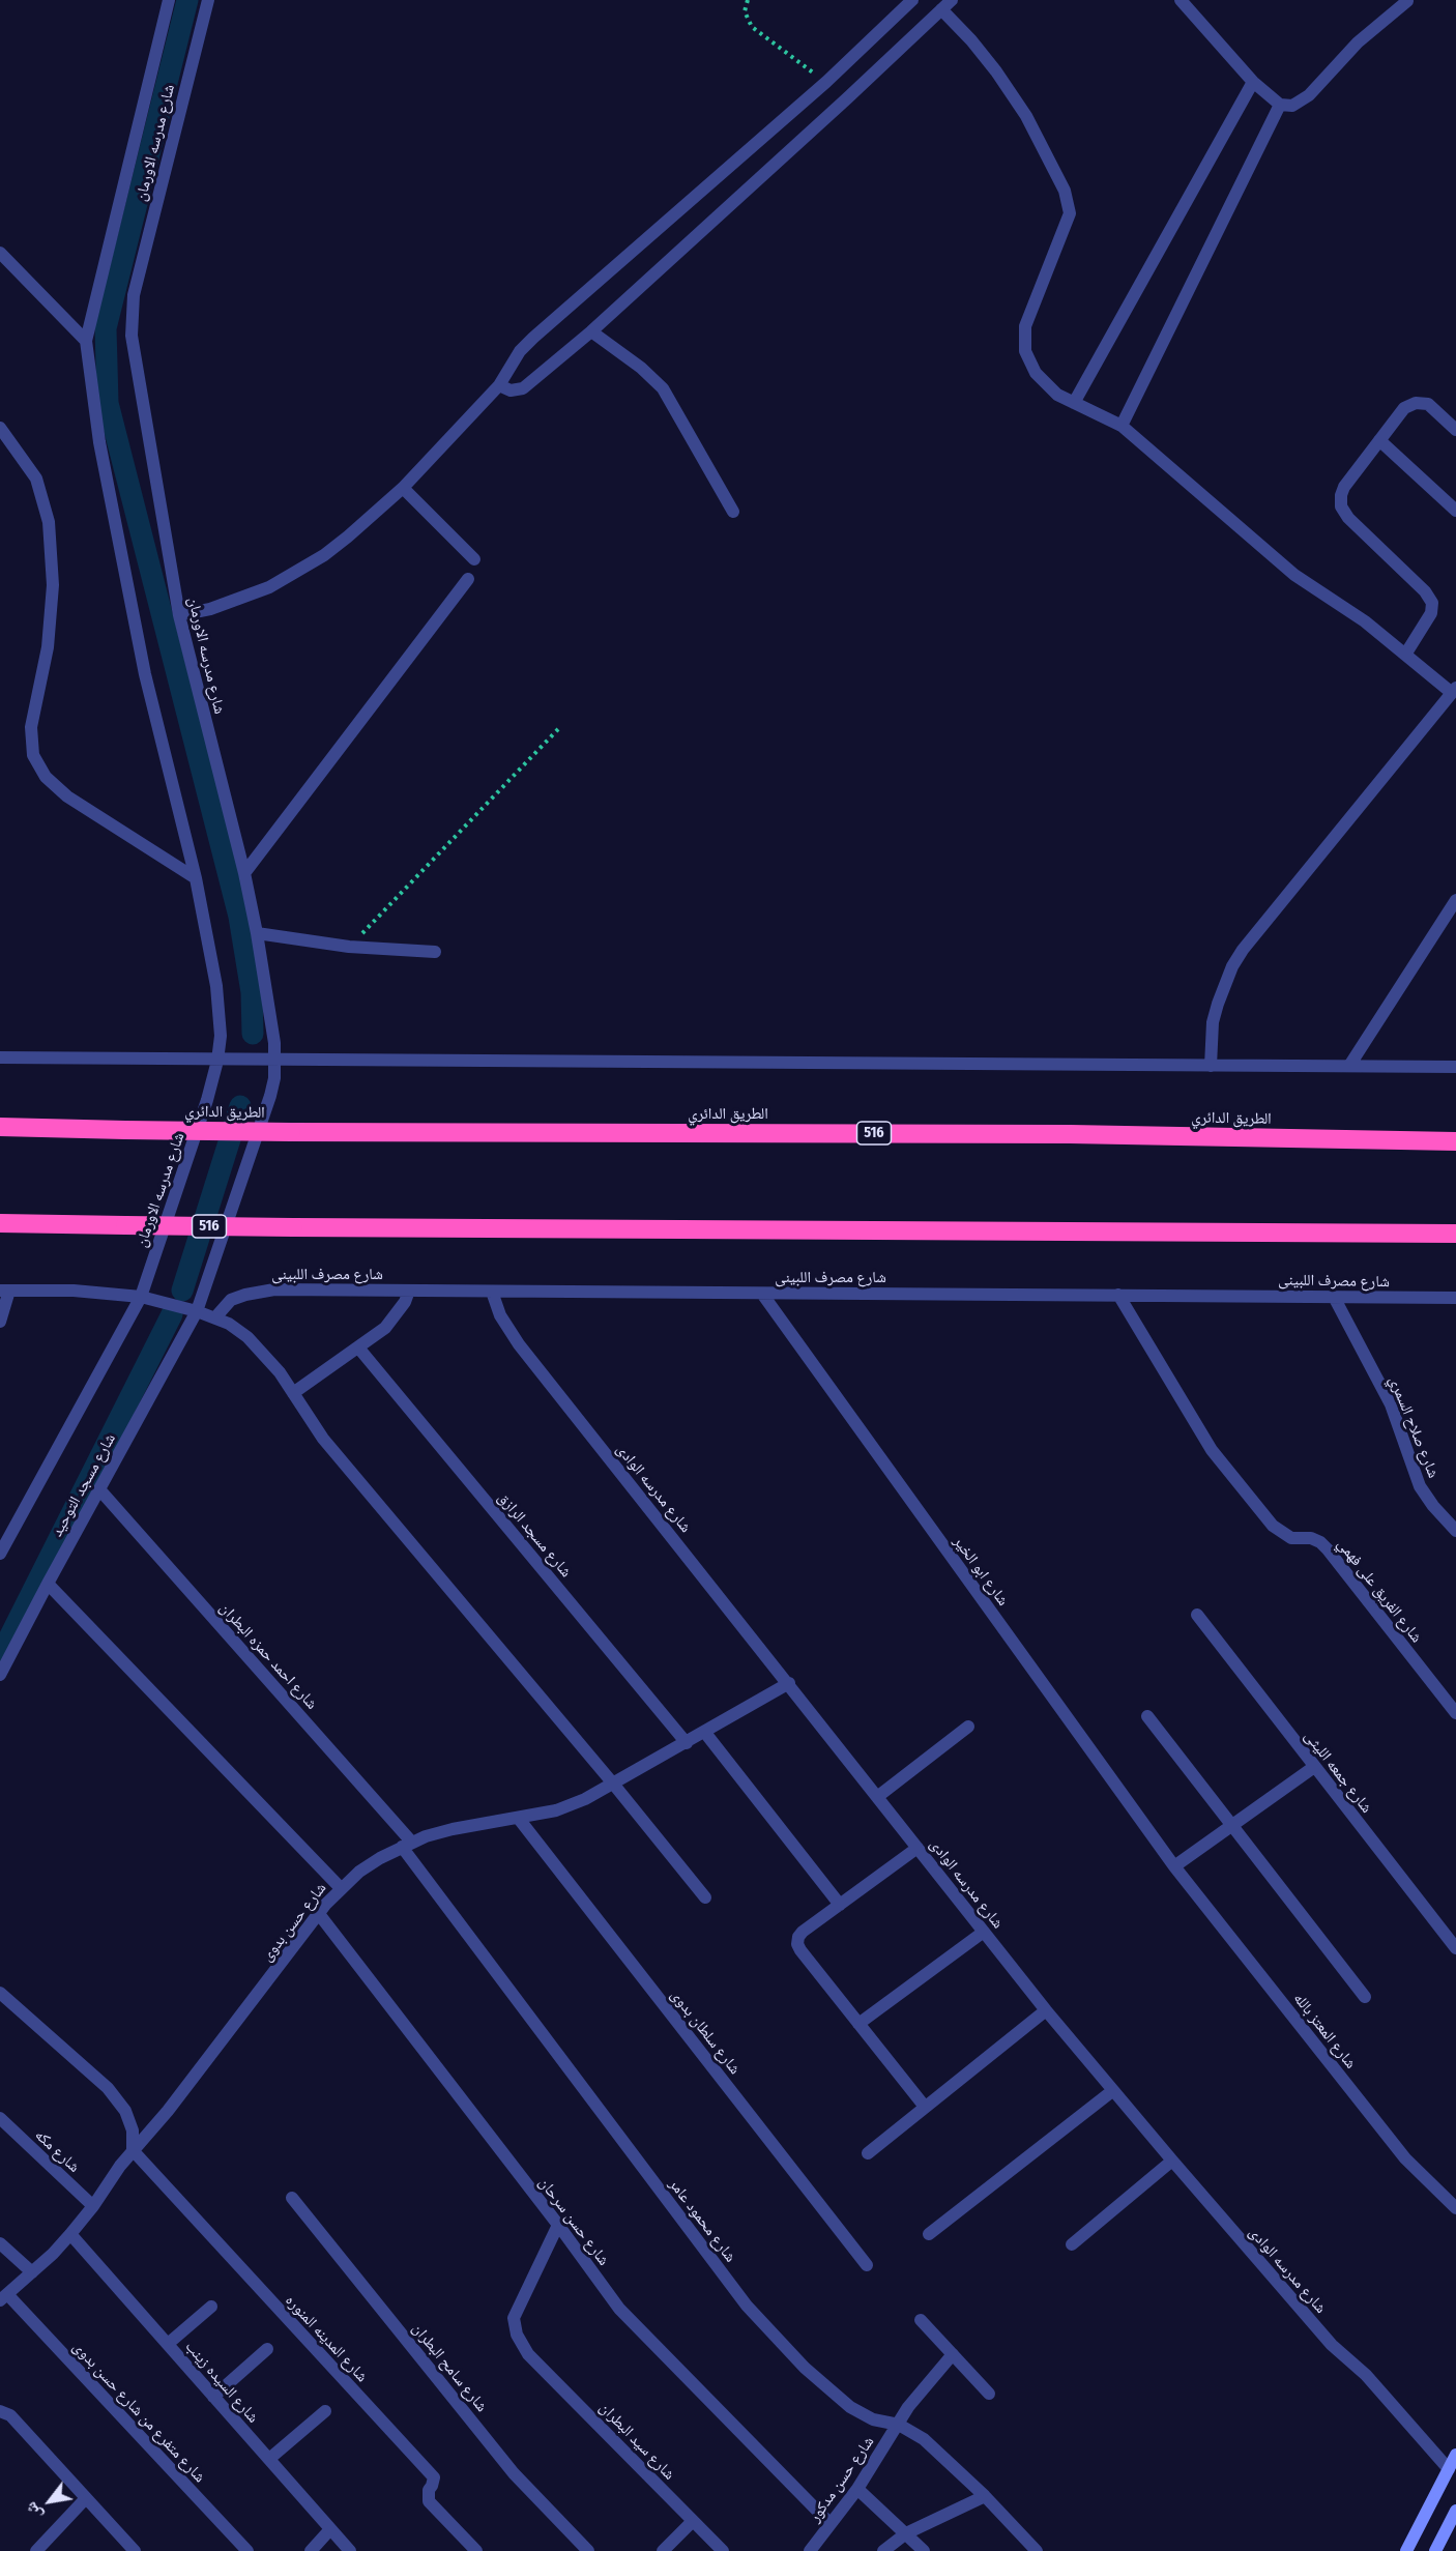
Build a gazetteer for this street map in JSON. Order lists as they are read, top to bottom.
{
  "streets": {
    "highway": ["الطريق الدائري", "516"],
    "street": [
      "شارع مدرسه الاورمان",
      "شارع مصرف اللبينى",
      "شارع صلاح السمري",
      "شارع مسجد التوحيد",
      "شارع مدرسه الوادى",
      "شارع مسجد الرازق",
      "شارع ابو الخير",
      "شارع الفريق على فهمي",
      "شارع احمد حمزه البطران",
      "شارع جمعه الليثى",
      "شارع حسن بدوى",
      "شارع المعتز بالله",
      "شارع سلطان بدوى",
      "شارع مكه",
      "شارع محمود عامر",
      "شارع حسن سرحان",
      "شارع المدينه المنوره",
      "شارع سامح البطران",
      "شارع السيده زينب",
      "شارع متفرع من شارع حسن بدوى",
      "شارع سيد البطران",
      "شارع حسن مدكور"
    ]
  },
  "crossings": [
    ["شارع مدرسه الاورمان", "شارع مسجد التوحيد"],
    ["شارع مصرف اللبينى", "شارع صلاح السمري"],
    ["شارع مصرف اللبينى", "شارع مدرسه الوادى"],
    ["شارع مصرف اللبينى", "شارع ابو الخير"],
    ["شارع مصرف اللبينى", "شارع الفريق على فهمي"],
    ["شارع مسجد التوحيد", "شارع احمد حمزه البطران"],
    ["شارع مدرسه الوادى", "شارع حسن بدوى"],
    ["شارع مسجد الرازق", "شارع حسن بدوى"],
    ["شارع ابو الخير", "شارع المعتز بالله"],
    ["شارع احمد حمزه البطران", "شارع حسن بدوى"],
    ["شارع احمد حمزه البطران", "شارع محمود عامر"],
    ["شارع حسن بدوى", "شارع سلطان بدوى"],
    ["شارع حسن بدوى", "شارع مكه"],
    ["شارع حسن بدوى", "شارع محمود عامر"],
    ["شارع حسن بدوى", "شارع حسن سرحان"],
    ["شارع حسن بدوى", "شارع المدينه المنوره"],
    ["شارع حسن بدوى", "شارع السيده زينب"],
    ["شارع حسن بدوى", "شارع متفرع من شارع حسن بدوى"],
    ["شارع محمود عامر", "شارع حسن مدكور"],
    ["شارع حسن سرحان", "شارع سيد البطران"],
    ["شارع حسن سرحان", "شارع حسن مدكور"]
  ],
  "north": "bottom left"
}
